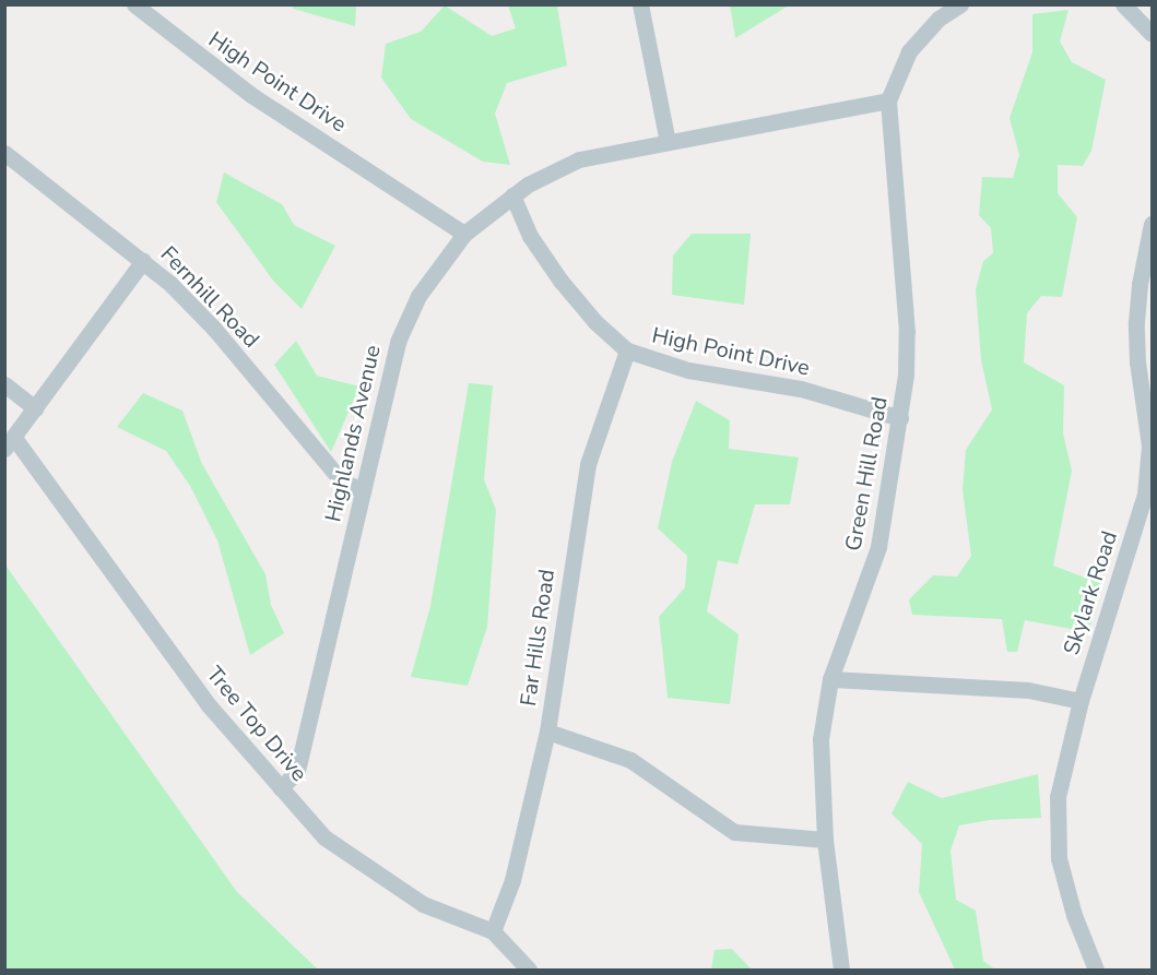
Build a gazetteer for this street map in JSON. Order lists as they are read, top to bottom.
{
  "streets": {
    "street": [
      "High Point Drive",
      "Fernhill Road",
      "Highlands Avenue",
      "Green Hill Road",
      "Skylark Road",
      "Far Hills Road",
      "Tree Top Drive"
    ]
  },
  "crossings": [
    ["High Point Drive", "Highlands Avenue"],
    ["High Point Drive", "Green Hill Road"],
    ["High Point Drive", "Far Hills Road"],
    ["Fernhill Road", "Highlands Avenue"],
    ["Highlands Avenue", "Green Hill Road"],
    ["Highlands Avenue", "Tree Top Drive"],
    ["Far Hills Road", "Tree Top Drive"]
  ]
}
